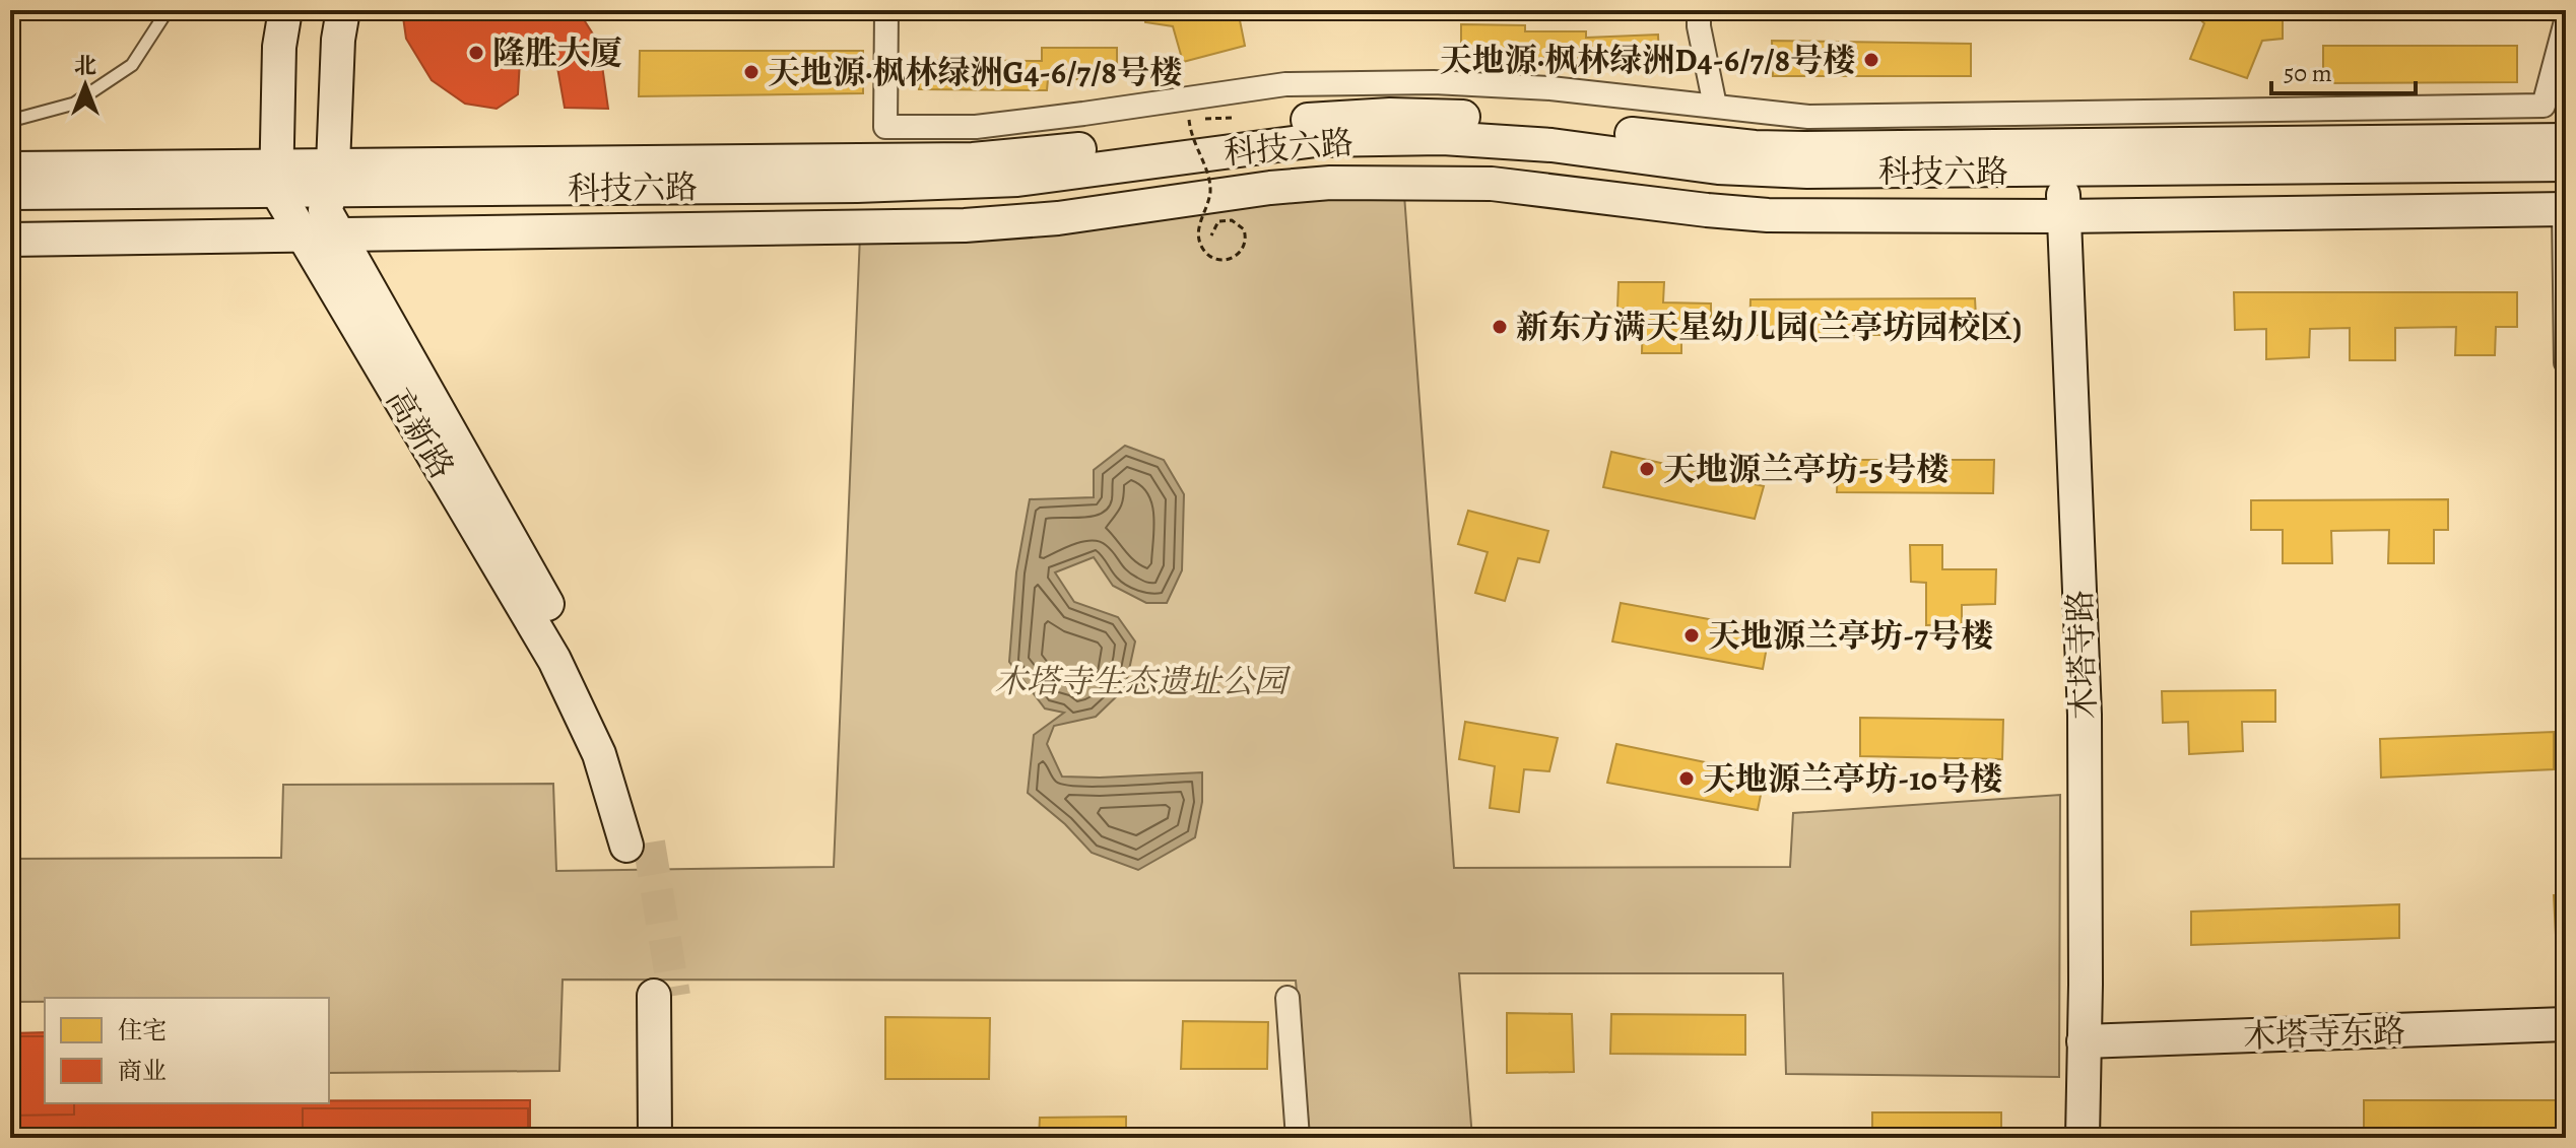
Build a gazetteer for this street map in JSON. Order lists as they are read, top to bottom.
{
  "streets": {
    "main road": [
      "科技六路",
      "高新路",
      "木塔寺路",
      "木塔寺东路"
    ]
  },
  "crossings": [
    ["科技六路", "高新路"],
    ["科技六路", "木塔寺路"],
    ["木塔寺路", "木塔寺东路"]
  ],
  "parks": ["木塔寺生态遗址公园"],
  "places": [
    "隆胜大厦",
    "天地源·枫林绿洲D4-6/7/8号楼",
    "天地源·枫林绿洲G4-6/7/8号楼",
    "新东方满天星幼儿园(兰亭坊园校区)",
    "天地源兰亭坊-5号楼",
    "天地源兰亭坊-7号楼",
    "天地源兰亭坊-10号楼"
  ],
  "legend": ["住宅", "商业"],
  "scale_bar": "50 m",
  "north": "top"
}
